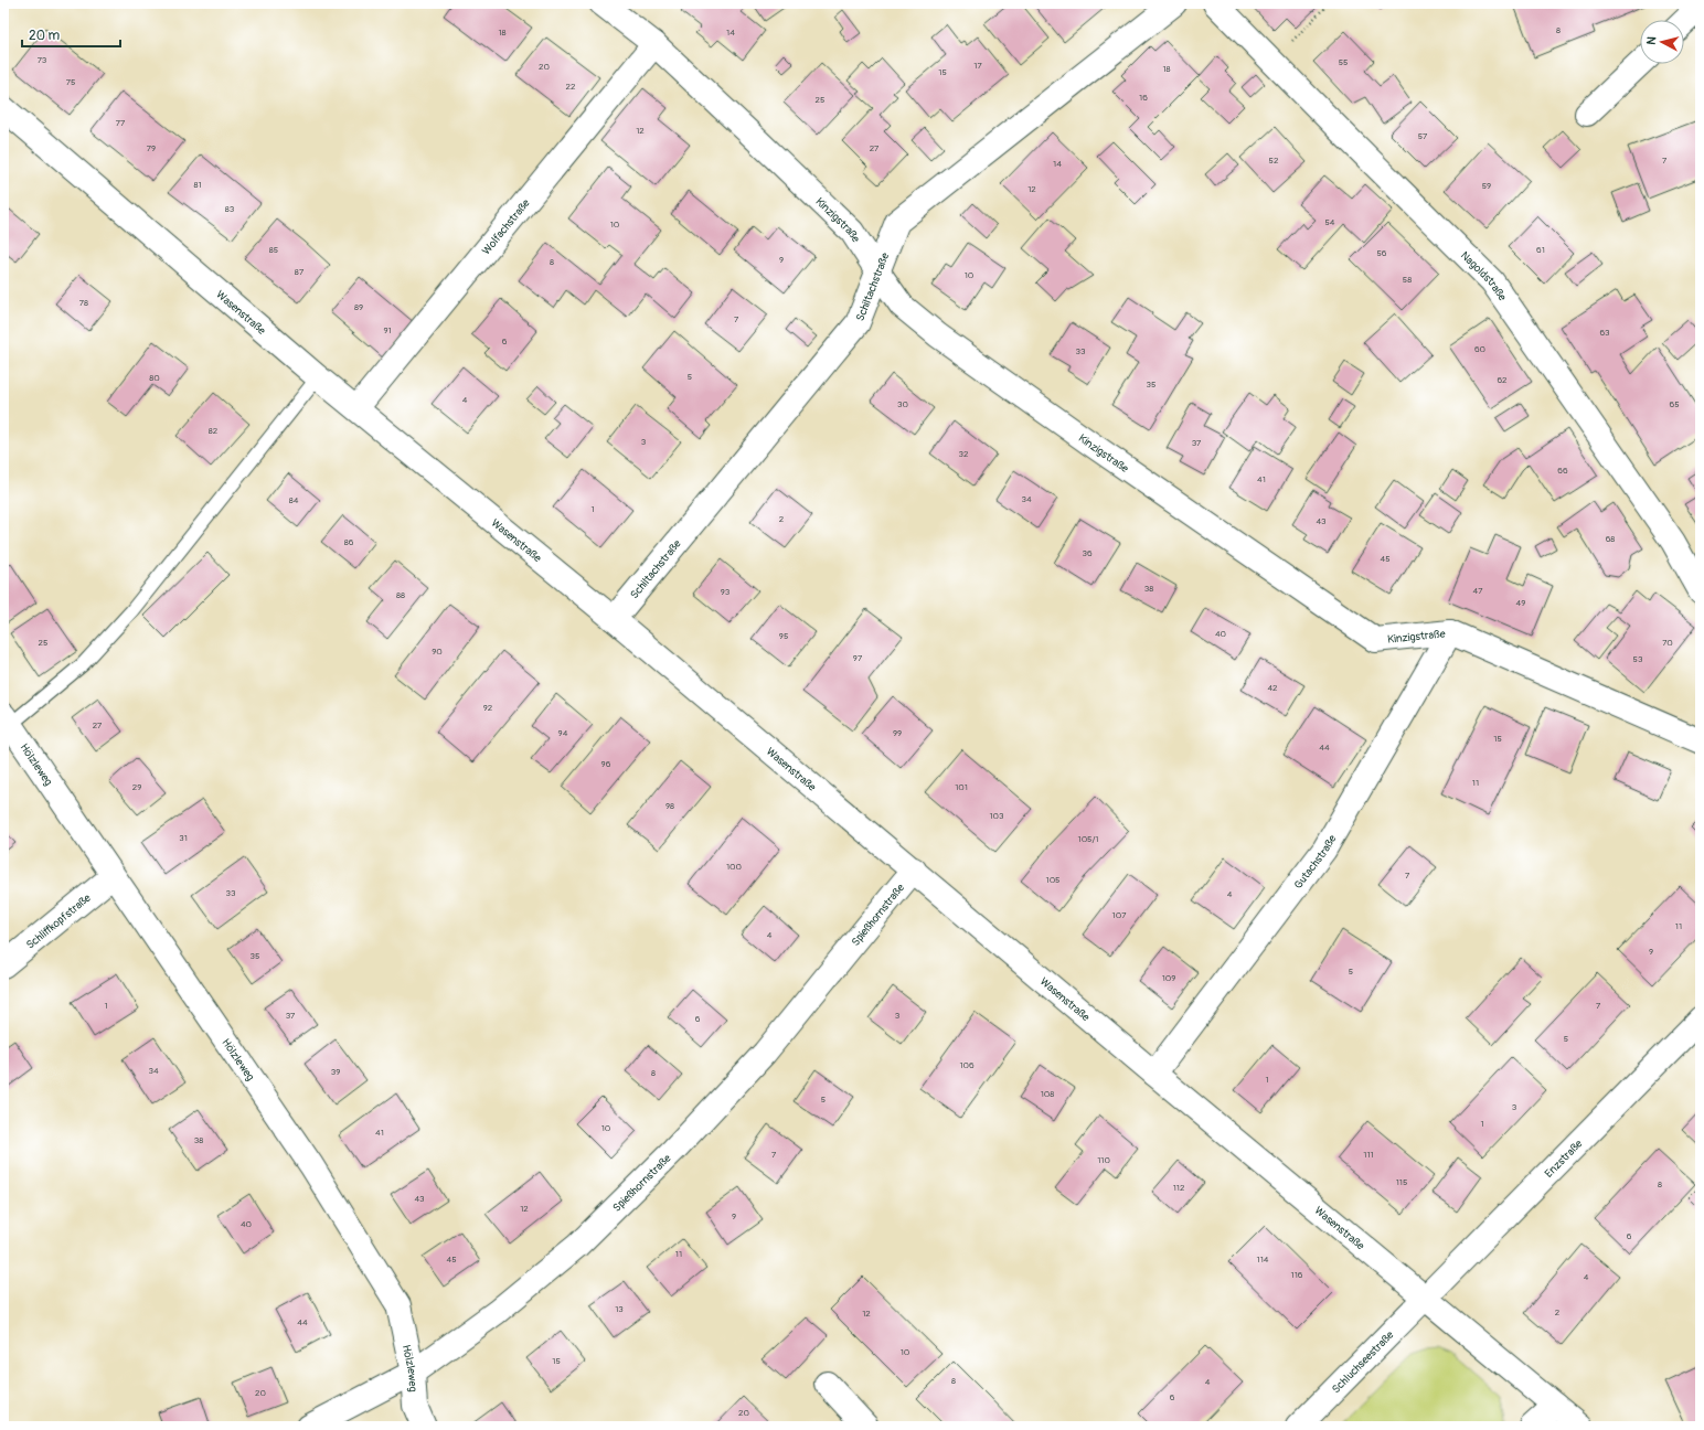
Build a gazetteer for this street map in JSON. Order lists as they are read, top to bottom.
{
  "streets": {
    "street": [
      "Kinzigstraße",
      "Wolfachstraße",
      "Nagoldstraße",
      "Schiltachstraße",
      "Wasenstraße",
      "Hölzleweg",
      "Gutachstraße",
      "Spießhornstraße",
      "Schliffkopfstraße",
      "Enzstraße",
      "Schluchseestraße"
    ]
  },
  "crossings": [
    ["Kinzigstraße", "Wolfachstraße"],
    ["Kinzigstraße", "Schiltachstraße"],
    ["Kinzigstraße", "Gutachstraße"],
    ["Wolfachstraße", "Wasenstraße"],
    ["Schiltachstraße", "Wasenstraße"],
    ["Wasenstraße", "Gutachstraße"],
    ["Wasenstraße", "Spießhornstraße"],
    ["Wasenstraße", "Enzstraße"],
    ["Wasenstraße", "Schluchseestraße"],
    ["Hölzleweg", "Spießhornstraße"],
    ["Hölzleweg", "Schliffkopfstraße"],
    ["Enzstraße", "Schluchseestraße"]
  ],
  "house_numbers": [
    "8",
    "18",
    "14",
    "73",
    "55",
    "17",
    "20",
    "18",
    "15",
    "75",
    "22",
    "16",
    "25",
    "77",
    "12",
    "57",
    "79",
    "27",
    "52",
    "7",
    "14",
    "81",
    "59",
    "12",
    "83",
    "54",
    "10",
    "85",
    "61",
    "56",
    "9",
    "8",
    "87",
    "10",
    "58",
    "78",
    "89",
    "7",
    "91",
    "63",
    "6",
    "60",
    "33",
    "5",
    "80",
    "62",
    "35",
    "4",
    "30",
    "65",
    "82",
    "3",
    "37",
    "32",
    "66",
    "41",
    "34",
    "84",
    "1",
    "2",
    "43",
    "68",
    "86",
    "36",
    "45",
    "38",
    "47",
    "93",
    "88",
    "49",
    "40",
    "95",
    "25",
    "70",
    "90",
    "97",
    "53",
    "42",
    "92",
    "27",
    "94",
    "99",
    "15",
    "44",
    "96",
    "11",
    "29",
    "101",
    "98",
    "103",
    "31",
    "105/1",
    "100",
    "7",
    "105",
    "33",
    "4",
    "107",
    "11",
    "4",
    "9",
    "35",
    "5",
    "109",
    "1",
    "7",
    "37",
    "3",
    "6",
    "5",
    "106",
    "34",
    "39",
    "8",
    "1",
    "108",
    "5",
    "3",
    "1",
    "10",
    "41",
    "38",
    "7",
    "111",
    "110",
    "115",
    "8",
    "112",
    "43",
    "12",
    "9",
    "40",
    "6",
    "11",
    "45",
    "114",
    "116",
    "4",
    "13",
    "2",
    "12",
    "44",
    "10",
    "15",
    "8",
    "4",
    "20",
    "6",
    "20"
  ],
  "scale_bar": "20 m",
  "north": "left"
}
